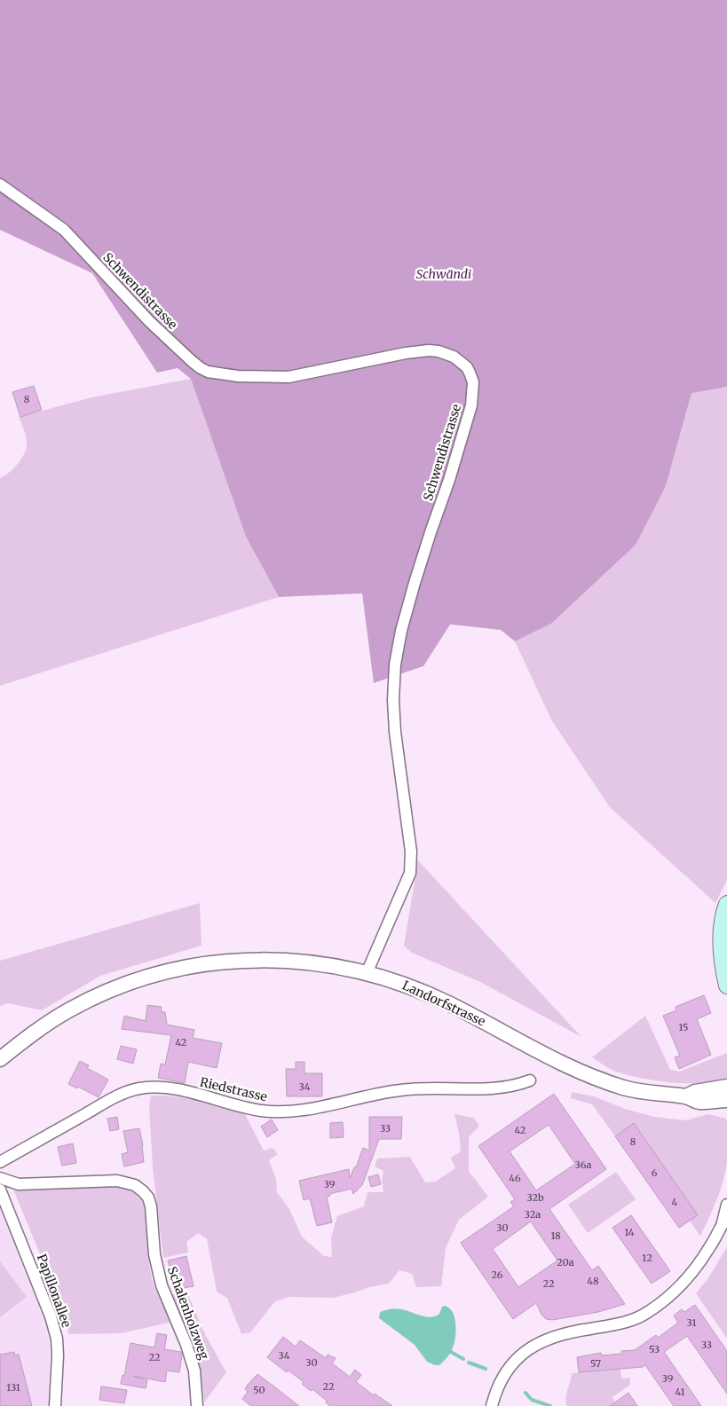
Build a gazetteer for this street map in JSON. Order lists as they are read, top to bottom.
{
  "streets": {
    "street": [
      "Schwendistrasse",
      "Landorfstrasse",
      "Riedstrasse",
      "Papillonallee",
      "Schalenholzweg"
    ]
  },
  "crossings": [
    ["Schwendistrasse", "Landorfstrasse"]
  ],
  "parks": ["Schwändi"],
  "house_numbers": [
    "8",
    "15",
    "42",
    "34",
    "33",
    "42",
    "8",
    "36a",
    "6",
    "46",
    "39",
    "32b",
    "4",
    "32a",
    "30",
    "14",
    "18",
    "12",
    "20a",
    "26",
    "48",
    "22",
    "31",
    "33",
    "53",
    "34",
    "22",
    "30",
    "57",
    "39",
    "22",
    "131",
    "50",
    "41"
  ]
}
